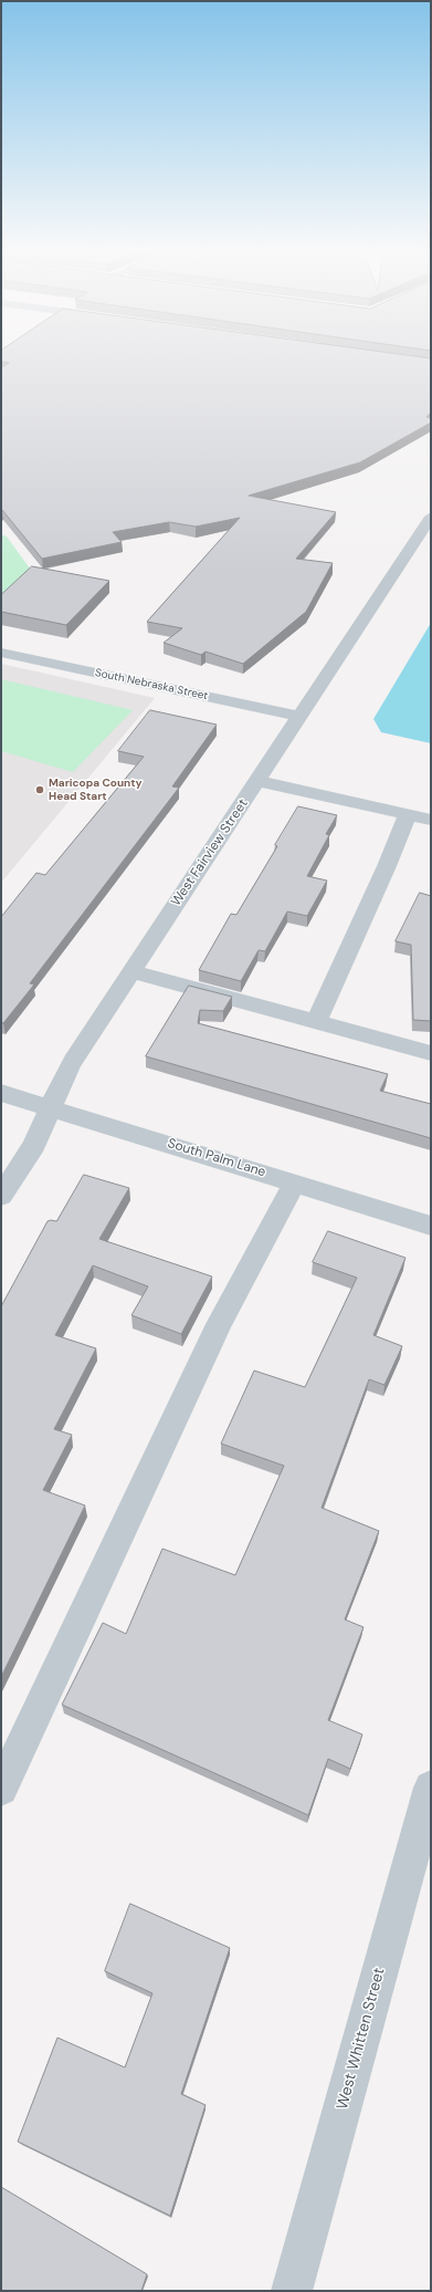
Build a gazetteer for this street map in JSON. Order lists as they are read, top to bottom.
{
  "streets": {
    "street": [
      "South Nebraska Street",
      "West Fairview Street",
      "South Palm Lane",
      "West Whitten Street"
    ]
  },
  "crossings": [
    ["South Nebraska Street", "West Fairview Street"],
    ["West Fairview Street", "South Palm Lane"]
  ],
  "places": ["Maricopa County Head Start"]
}
